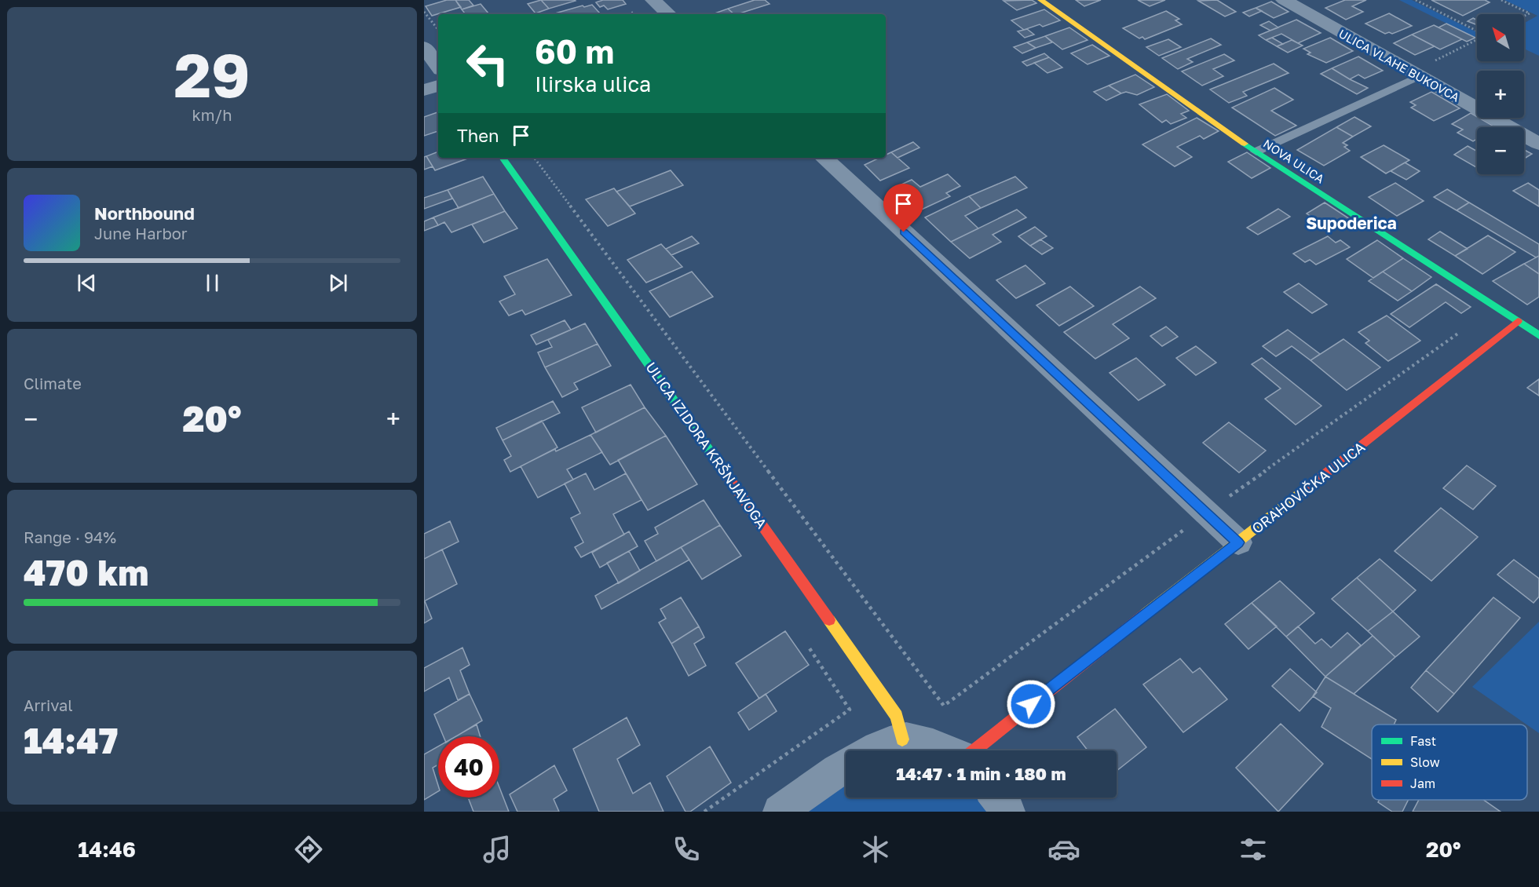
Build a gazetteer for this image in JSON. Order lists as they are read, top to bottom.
{
  "streets": {
    "street": [
      "ULICA VLAHE BUKOVCA",
      "NOVA ULICA",
      "ULICA IZIDORA KRŠNJAVOGA",
      "ORAHOVIČKA ULICA"
    ]
  },
  "crossings": [
    ["NOVA ULICA", "ORAHOVIČKA ULICA"],
    ["ULICA IZIDORA KRŠNJAVOGA", "ORAHOVIČKA ULICA"]
  ],
  "districts": ["Supoderica"],
  "legend": ["Fast", "Slow", "Jam"],
  "north": "top left",
  "page": {
    "tile": [
      ["29", "km/h"],
      "Climate",
      ["Range · 94%", "470 km"],
      ["Arrival", "14:47"]
    ],
    "map_buttons": ["+", "−"],
    "turn": ["60 m", "Ilirska ulica"],
    "then": "Then",
    "song": ["Northbound", "June Harbor"],
    "heat": ["−", "20°", "+"],
    "limit": "40",
    "trip": "14:47 · 1 min · 180 m",
    "tabs": ["14:46", "20°"]
  }
}
